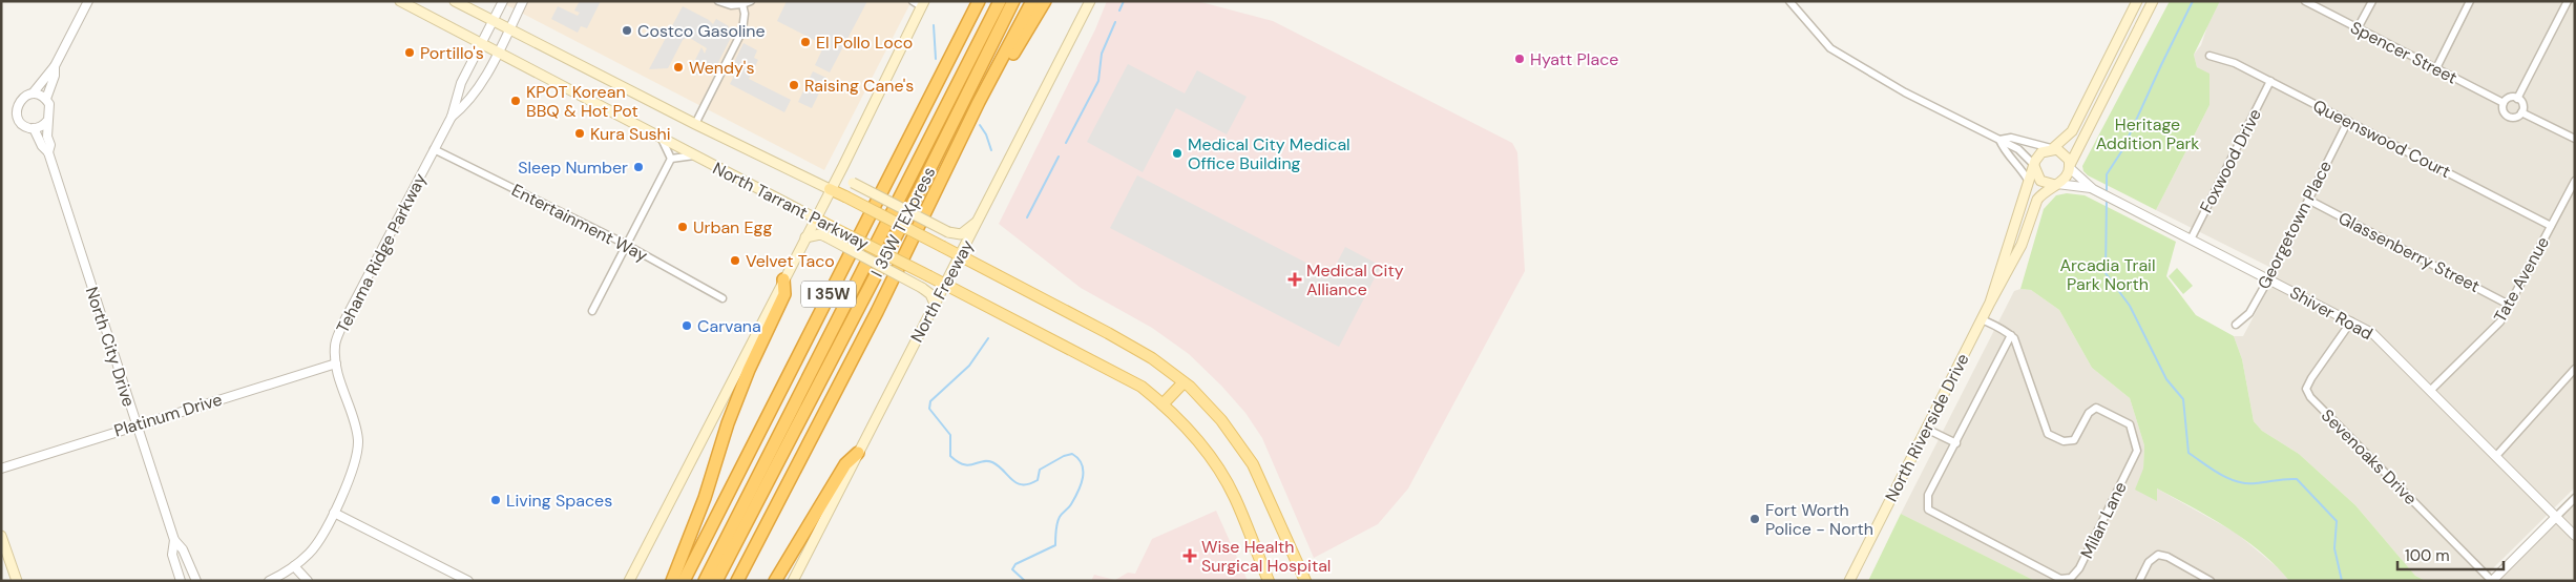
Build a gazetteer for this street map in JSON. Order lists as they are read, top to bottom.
{
  "streets": {
    "highway": ["I 35W TEXpress", "I 35W"],
    "main road": ["North Tarrant Parkway", "North Freeway", "North Riverside Drive"],
    "street": [
      "Spencer Street",
      "Queenswood Court",
      "Foxwood Drive",
      "Entertainment Way",
      "Georgetown Place",
      "Glassenberry Street",
      "Tehama Ridge Parkway",
      "Tate Avenue",
      "Shiver Road",
      "North City Drive",
      "Platinum Drive",
      "Sevenoaks Drive",
      "Milan Lane"
    ]
  },
  "crossings": [
    ["Queenswood Court", "Foxwood Drive"],
    ["Queenswood Court", "Georgetown Place"],
    ["Queenswood Court", "Tate Avenue"],
    ["Foxwood Drive", "Shiver Road"],
    ["North Tarrant Parkway", "Tehama Ridge Parkway"],
    ["North Tarrant Parkway", "North Freeway"],
    ["Entertainment Way", "Tehama Ridge Parkway"],
    ["Georgetown Place", "Glassenberry Street"],
    ["Georgetown Place", "Shiver Road"],
    ["Glassenberry Street", "Tate Avenue"],
    ["Tehama Ridge Parkway", "Platinum Drive"],
    ["Tate Avenue", "Shiver Road"],
    ["Shiver Road", "North Riverside Drive"],
    ["Shiver Road", "Sevenoaks Drive"],
    ["North City Drive", "Platinum Drive"]
  ],
  "parks": ["Heritage Addition Park", "Arcadia Trail Park North"],
  "places": {
    "other": [
      "Costco Gasoline",
      "El Pollo Loco",
      "Portillo's",
      "Hyatt Place",
      "Wendy's",
      "Raising Cane's",
      "KPOT Korean BBQ & Hot Pot",
      "Kura Sushi",
      "Medical City Medical Office Building",
      "Sleep Number",
      "Urban Egg",
      "Velvet Taco",
      "Carvana",
      "Living Spaces",
      "Fort Worth Police - North"
    ],
    "health": ["Medical City Alliance", "Wise Health Surgical Hospital"]
  },
  "scale_bar": "100 m"
}
